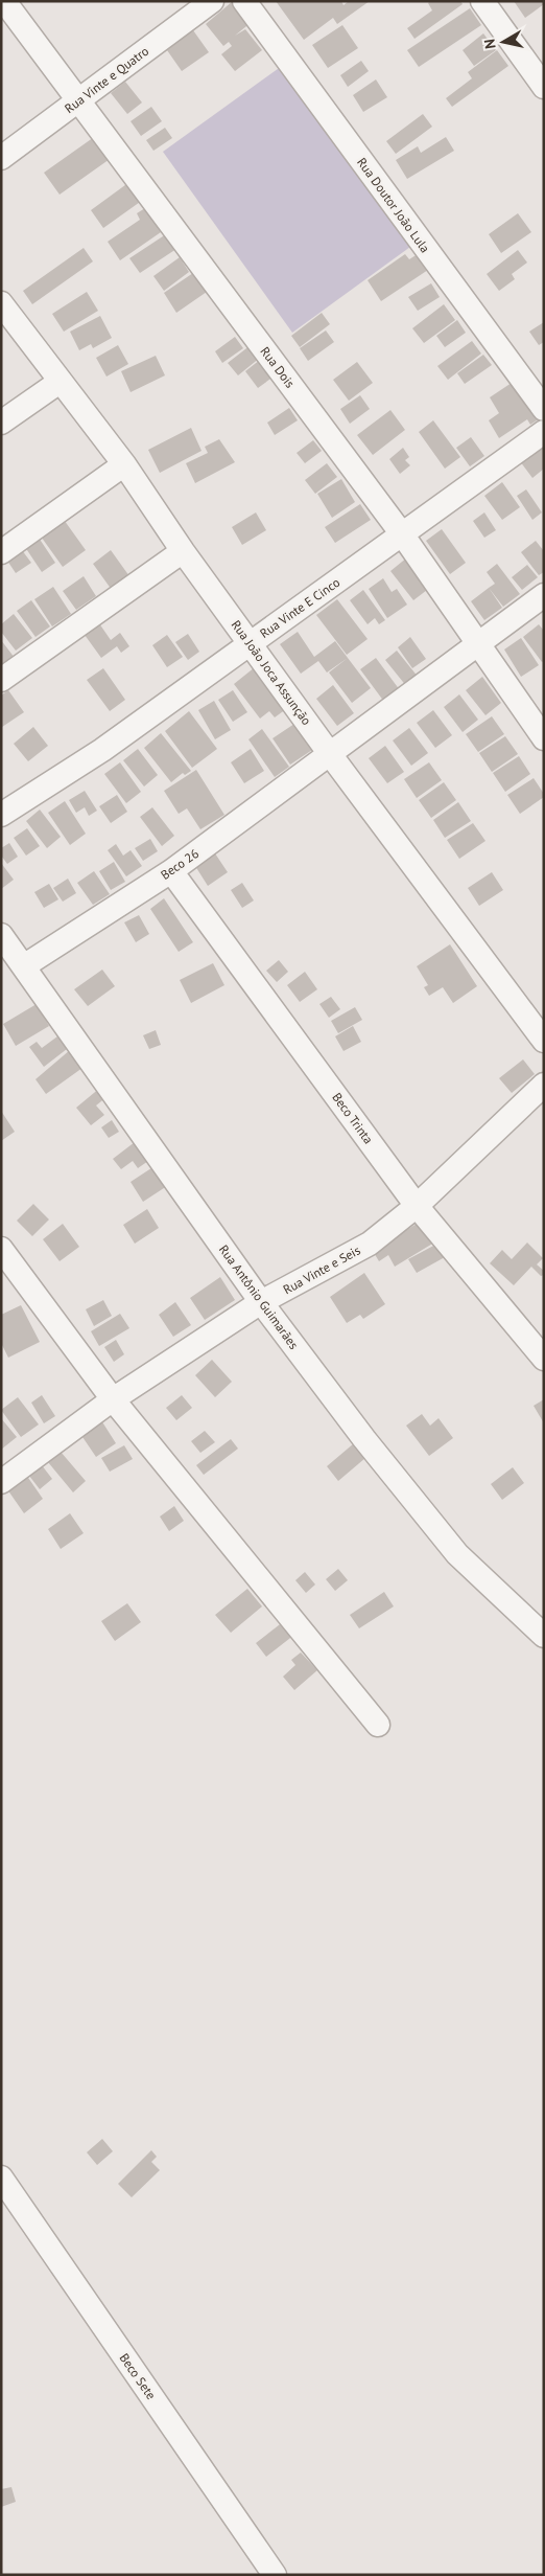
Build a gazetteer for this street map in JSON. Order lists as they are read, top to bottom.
{
  "streets": {
    "street": [
      "Rua Vinte e Quatro",
      "Rua Doutor João Lula",
      "Rua Dois",
      "Rua Vinte E Cinco",
      "Rua João Joca Assunção",
      "Beco 26",
      "Beco Trinta",
      "Rua Vinte e Seis",
      "Rua Antônio Guimarães",
      "Beco Sete"
    ]
  },
  "crossings": [
    ["Rua Vinte e Quatro", "Rua Dois"],
    ["Rua Dois", "Rua Vinte E Cinco"],
    ["Rua Dois", "Beco 26"],
    ["Rua Vinte E Cinco", "Rua João Joca Assunção"],
    ["Rua João Joca Assunção", "Beco 26"],
    ["Beco 26", "Beco Trinta"],
    ["Beco 26", "Rua Antônio Guimarães"],
    ["Beco Trinta", "Rua Vinte e Seis"],
    ["Rua Vinte e Seis", "Rua Antônio Guimarães"]
  ],
  "north": "left"
}
